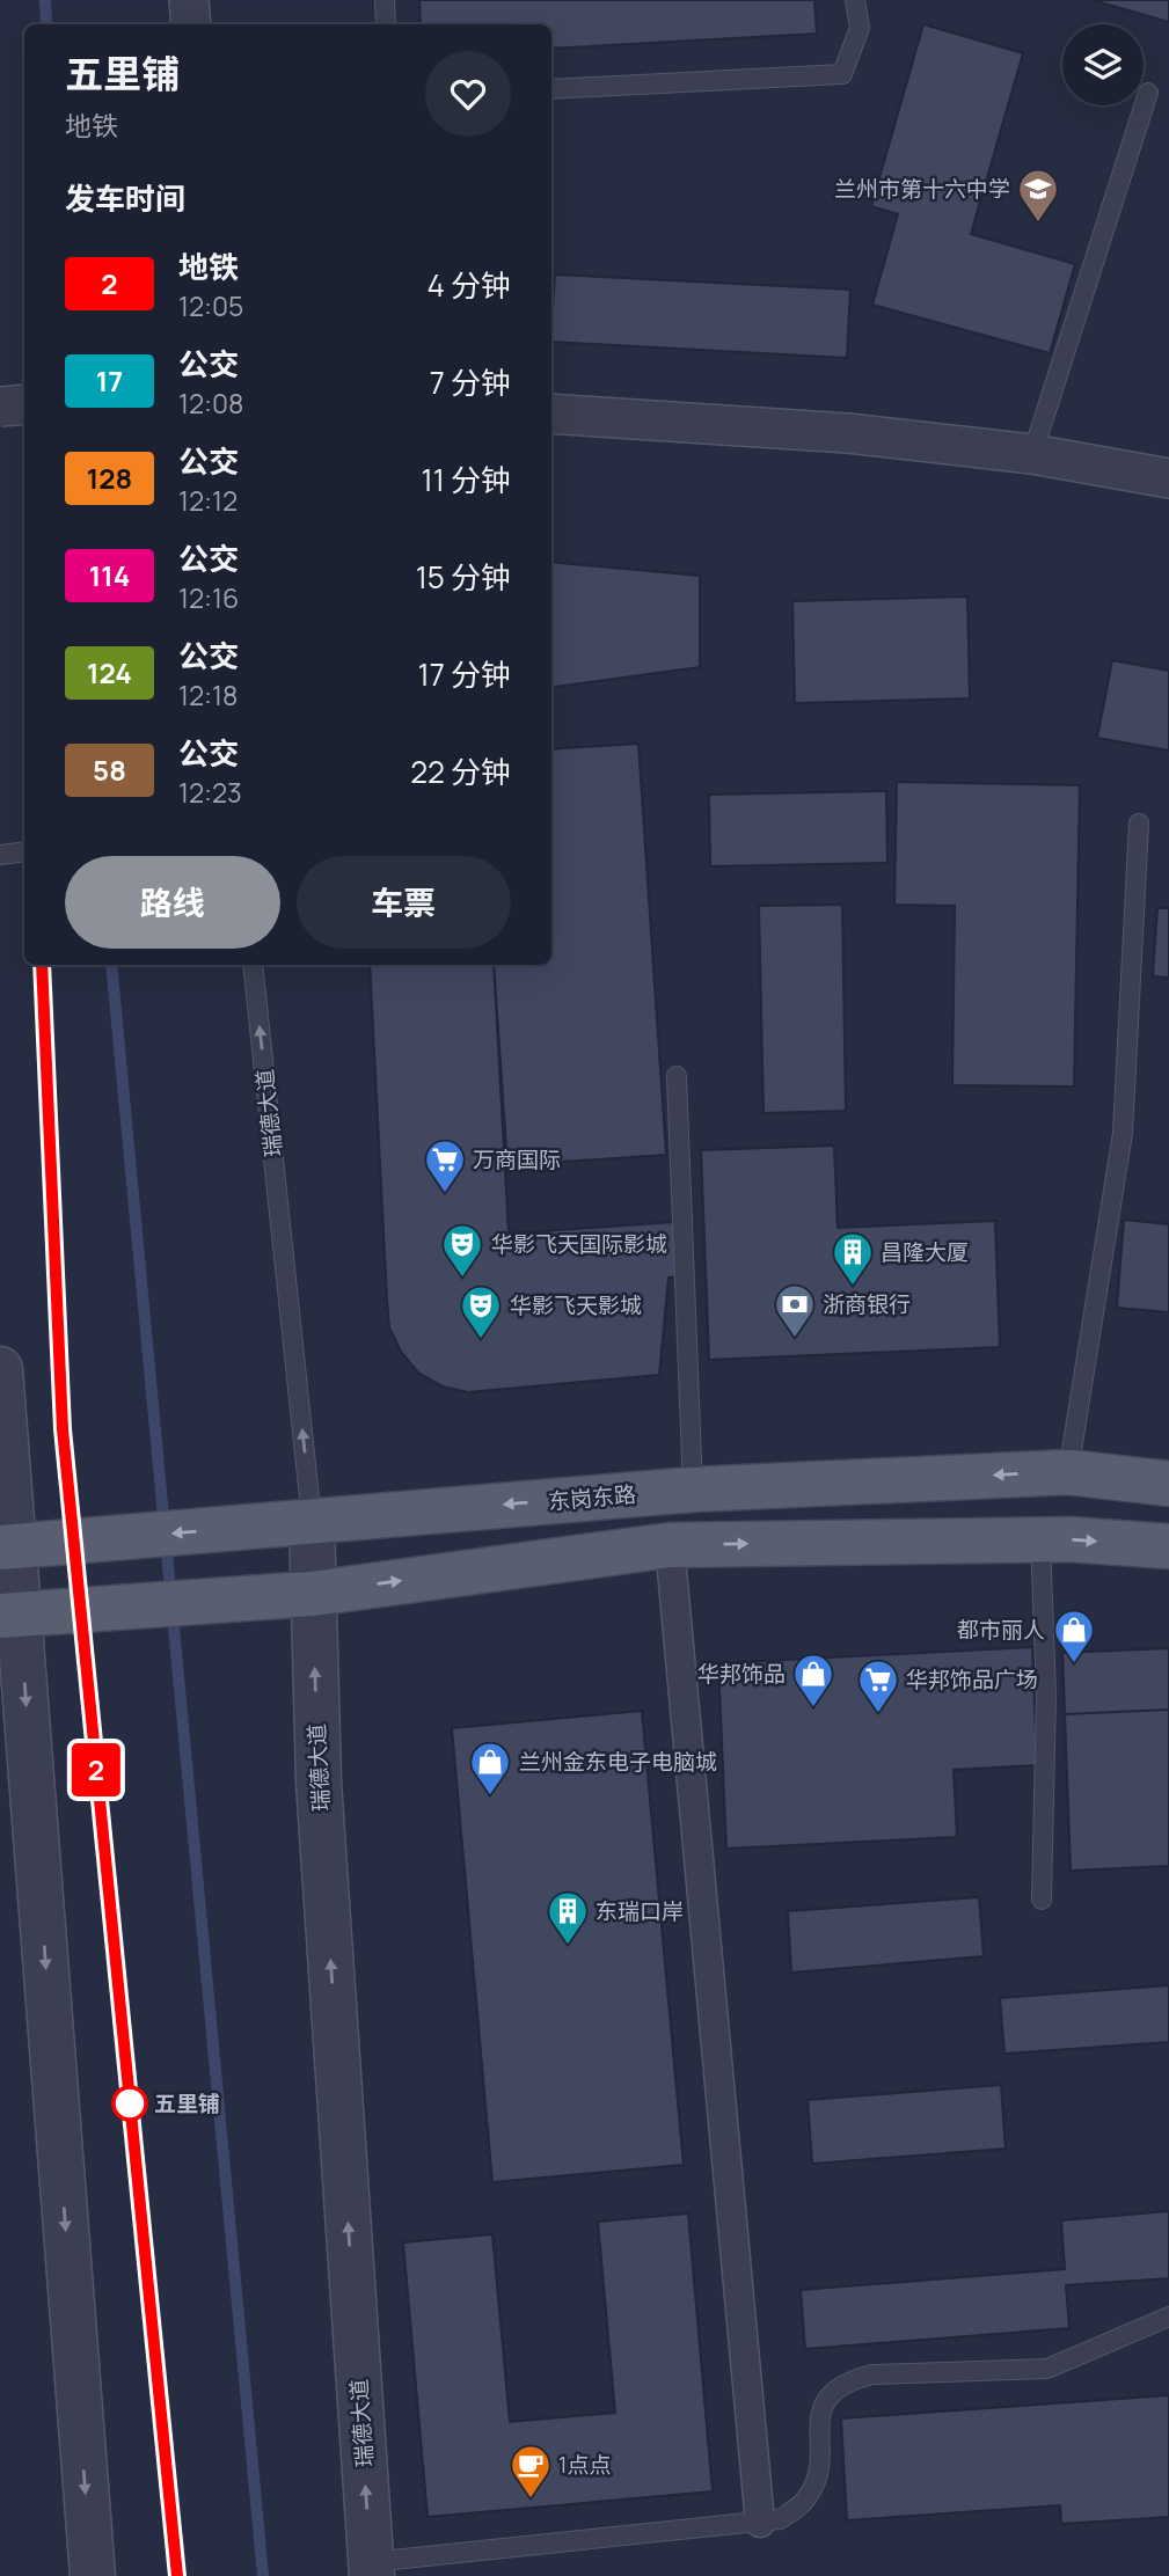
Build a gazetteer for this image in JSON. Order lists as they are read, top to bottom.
{
  "streets": {
    "main road": ["东岗东路"],
    "street": ["瑞德大道"]
  },
  "crossings": [
    ["瑞德大道", "东岗东路"]
  ],
  "one_way": ["瑞德大道"],
  "places": {
    "school or university": ["兰州市第十六中学"],
    "supermarket": ["万商国际", "华邦饰品广场"],
    "theatre": ["华影飞天国际影城", "华影飞天影城"],
    "building": ["昌隆大厦", "东瑞口岸"],
    "bank": ["浙商银行"],
    "shop": ["都市丽人", "华邦饰品", "兰州金东电子电脑城"],
    "other": ["五里铺"],
    "cafe": ["1点点"]
  },
  "lines": ["metro line 2"],
  "page": {
    "on_map": "2",
    "heading": [
      ["五里铺", "地铁"],
      "发车时间"
    ],
    "list": [
      {
        "mark": "2",
        "name": "地铁",
        "note": "12:05",
        "value": "4 分钟"
      },
      {
        "mark": "17",
        "name": "公交",
        "note": "12:08",
        "value": "7 分钟"
      },
      {
        "mark": "128",
        "name": "公交",
        "note": "12:12",
        "value": "11 分钟"
      },
      {
        "mark": "114",
        "name": "公交",
        "note": "12:16",
        "value": "15 分钟"
      },
      {
        "mark": "124",
        "name": "公交",
        "note": "12:18",
        "value": "17 分钟"
      },
      {
        "mark": "58",
        "name": "公交",
        "note": "12:23",
        "value": "22 分钟"
      }
    ],
    "buttons": ["路线", "车票"]
  }
}
